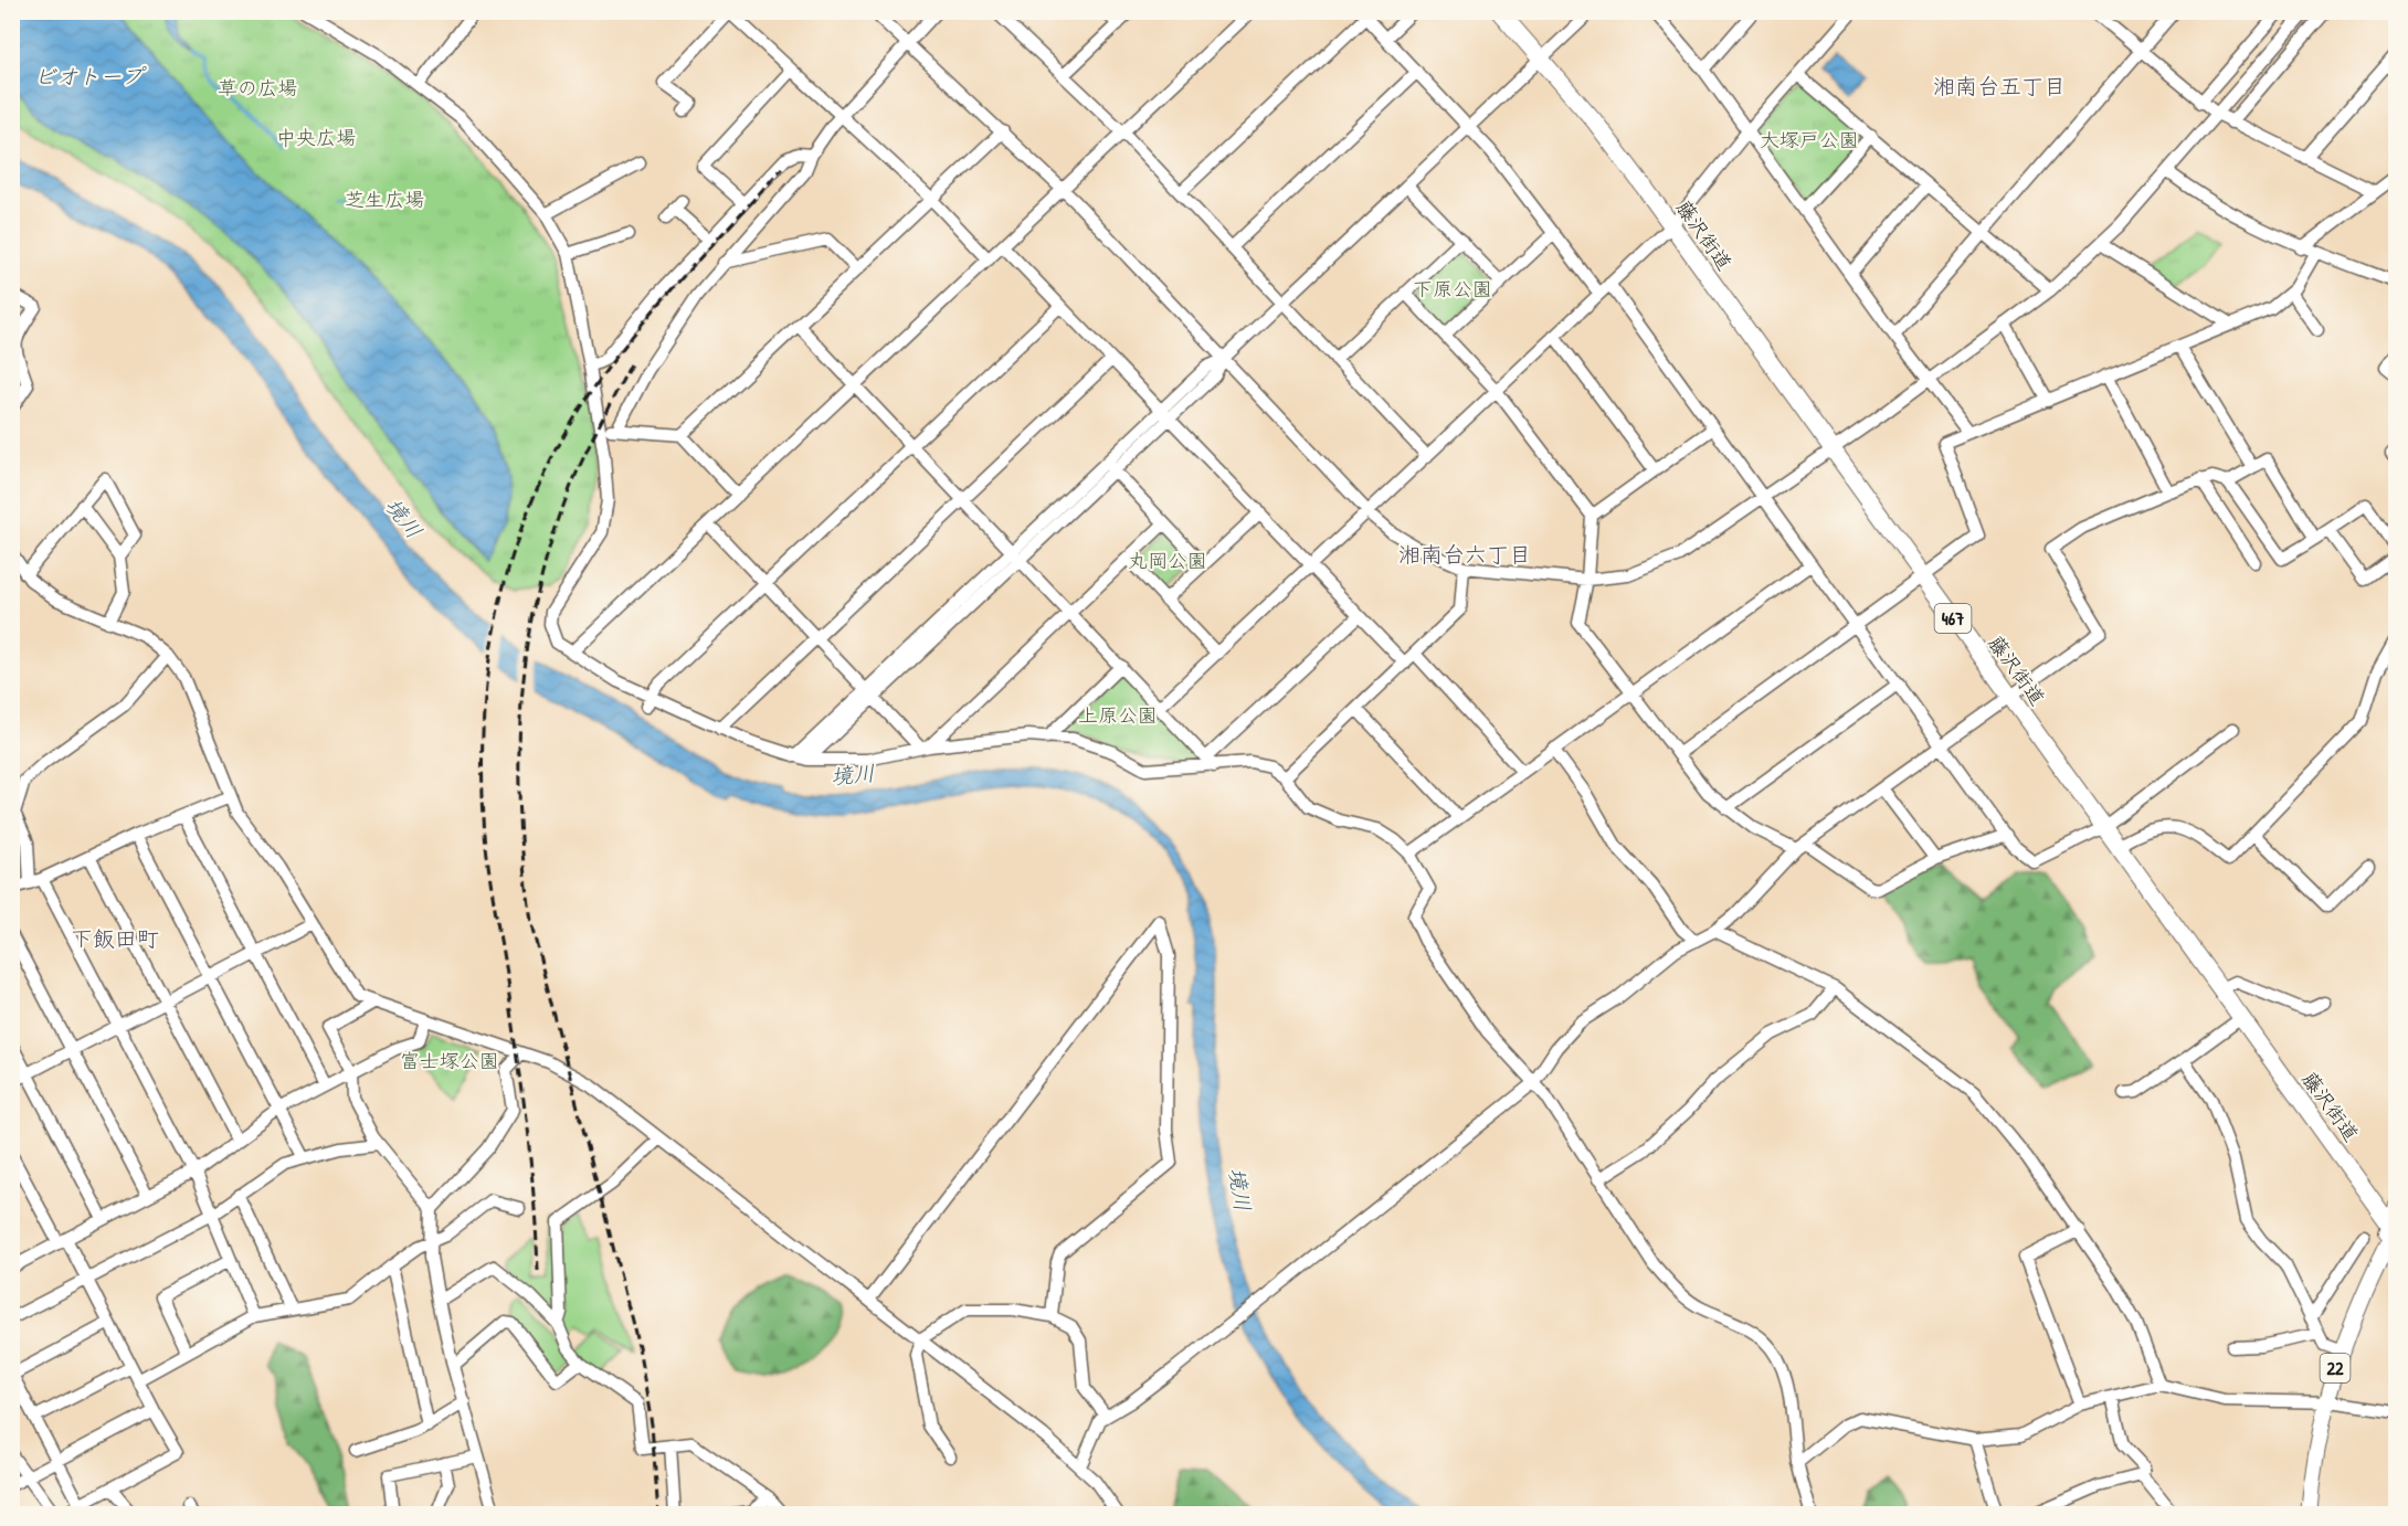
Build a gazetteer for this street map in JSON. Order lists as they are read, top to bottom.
{
  "streets": {
    "highway": ["藤沢街道", "467"],
    "main road": ["22"]
  },
  "crossings": [
    ["藤沢街道", "22"]
  ],
  "districts": ["湘南台五丁目", "湘南台六丁目", "下飯田町"],
  "water": ["ビオトープ", "境川"],
  "parks": [
    "草の広場",
    "中央広場",
    "大塚戸公園",
    "芝生広場",
    "下原公園",
    "丸岡公園",
    "上原公園",
    "富士塚公園"
  ]
}
